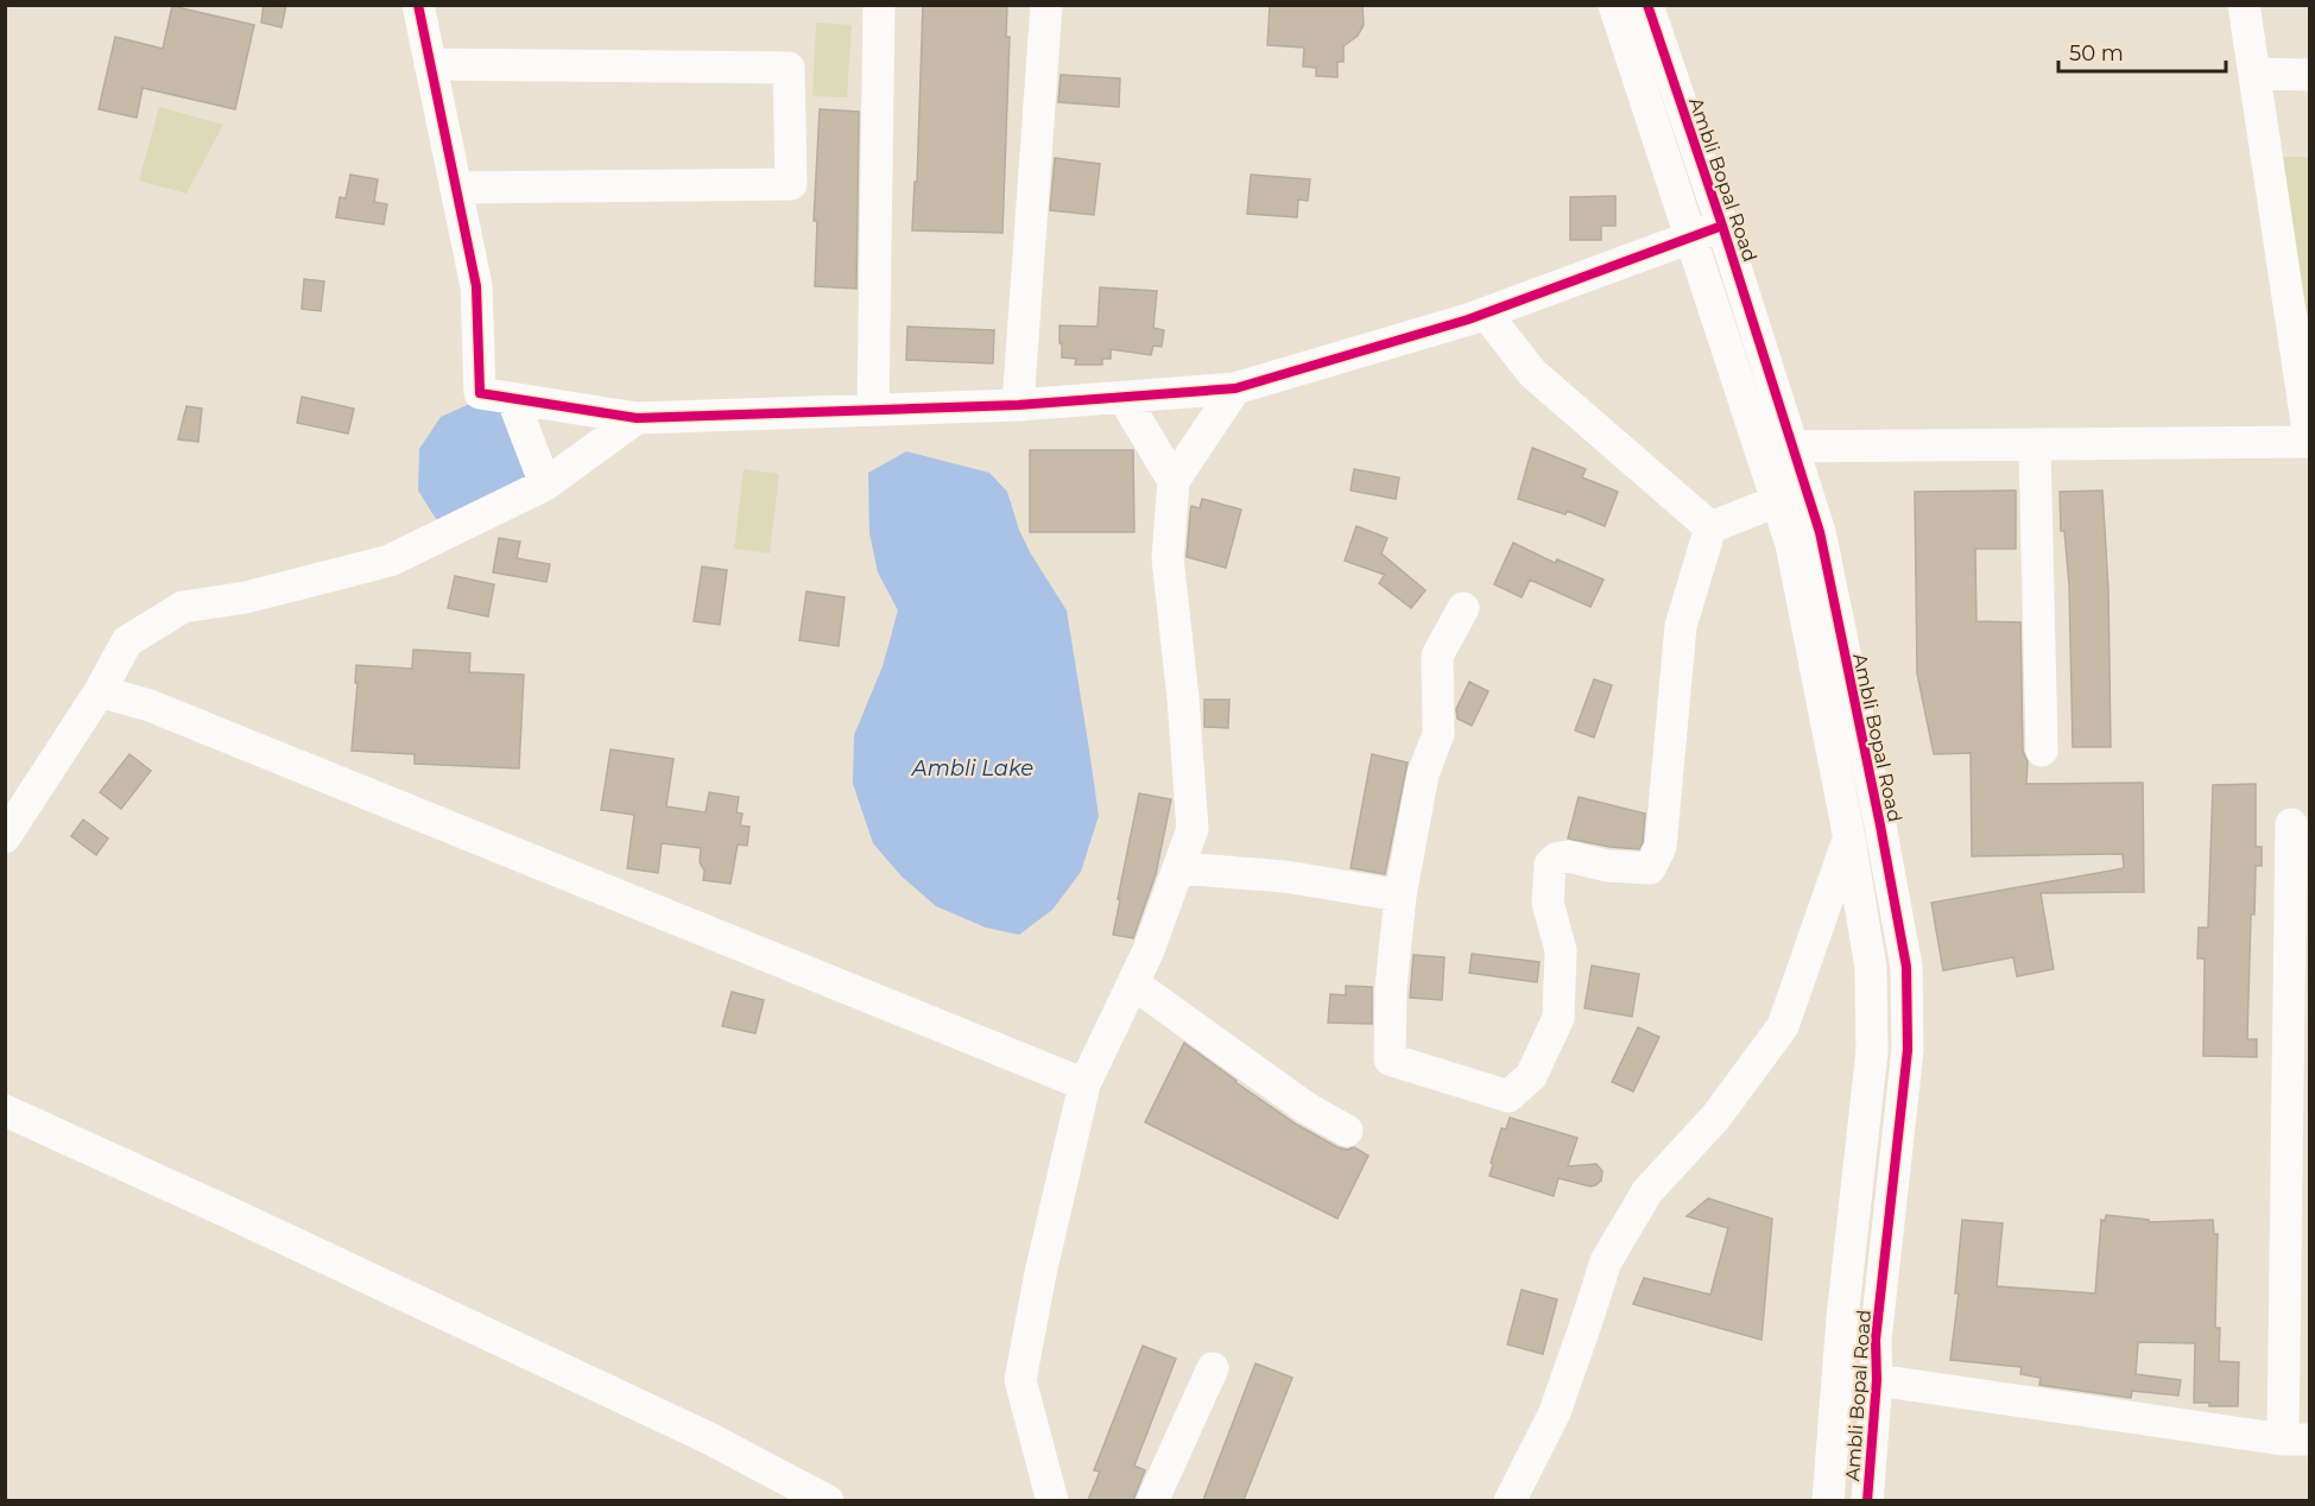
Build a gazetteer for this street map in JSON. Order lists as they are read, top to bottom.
{
  "streets": {
    "street": ["Ambli Bopal Road"]
  },
  "water": ["Ambli Lake"],
  "scale_bar": "50 m"
}
